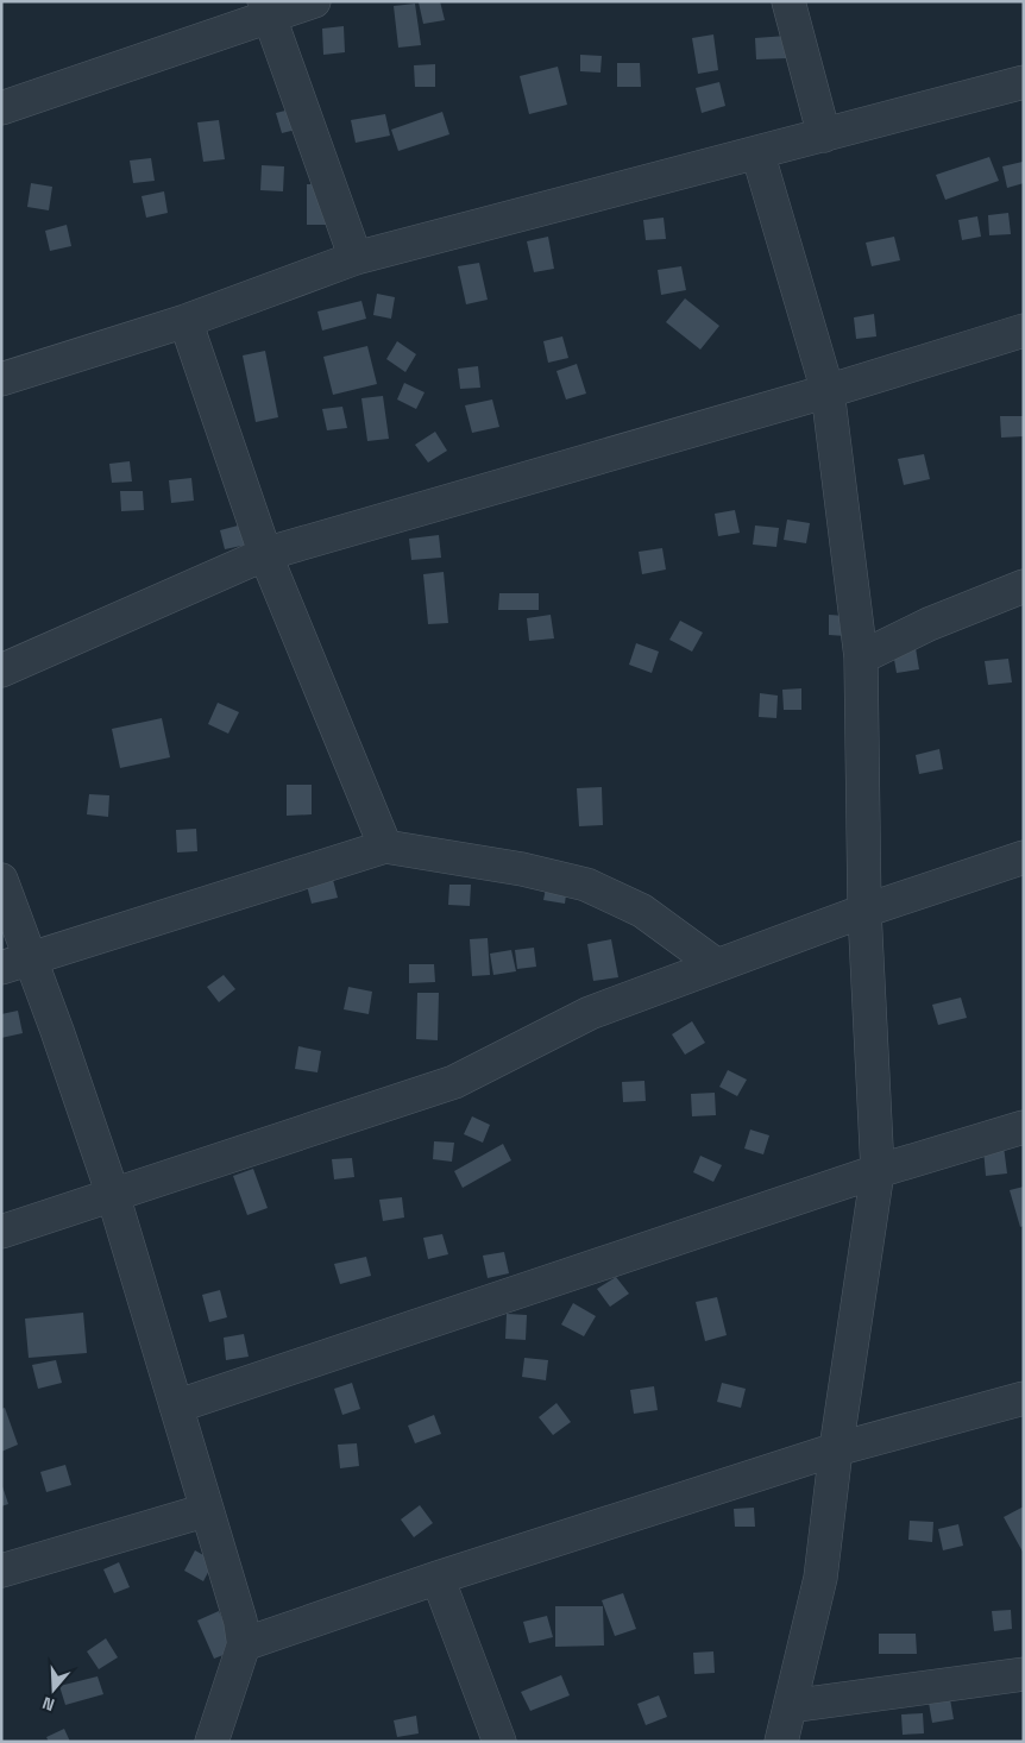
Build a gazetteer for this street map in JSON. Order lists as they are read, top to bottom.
{
  "north": "bottom"
}
